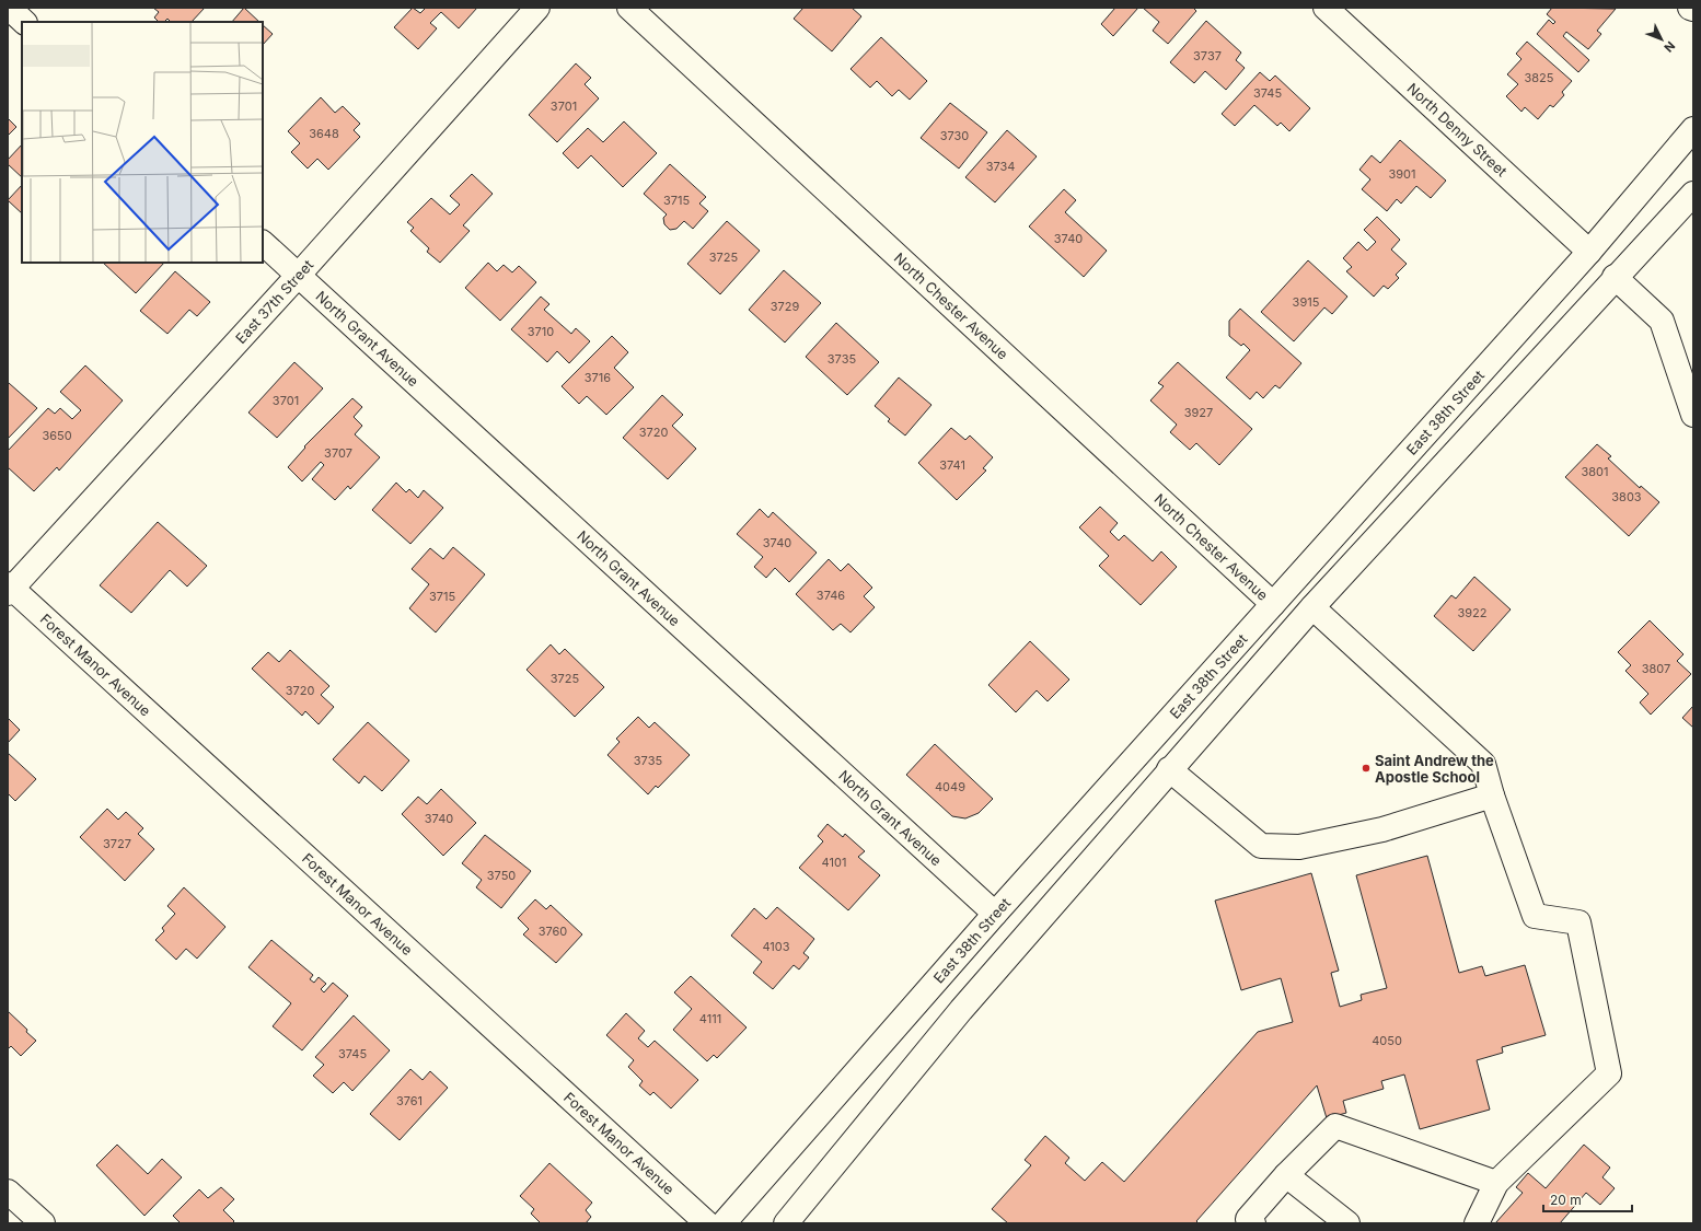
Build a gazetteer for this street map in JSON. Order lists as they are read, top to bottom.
{
  "streets": {
    "street": [
      "North Denny Street",
      "East 37th Street",
      "North Chester Avenue",
      "North Grant Avenue",
      "East 38th Street",
      "Forest Manor Avenue"
    ]
  },
  "crossings": [
    ["North Denny Street", "East 38th Street"],
    ["East 37th Street", "North Grant Avenue"],
    ["East 37th Street", "Forest Manor Avenue"],
    ["North Chester Avenue", "East 38th Street"],
    ["North Grant Avenue", "East 38th Street"]
  ],
  "places": ["Saint Andrew the Apostle School"],
  "house_numbers": [
    "3737",
    "3825",
    "3745",
    "3701",
    "3648",
    "3730",
    "3734",
    "3901",
    "3715",
    "3740",
    "3725",
    "3915",
    "3729",
    "3710",
    "3735",
    "3716",
    "3701",
    "3927",
    "3720",
    "3650",
    "3707",
    "3741",
    "3801",
    "3803",
    "3740",
    "3746",
    "3715",
    "3922",
    "3807",
    "3725",
    "3720",
    "3735",
    "4049",
    "3740",
    "3727",
    "4101",
    "3750",
    "3760",
    "4103",
    "4111",
    "4050",
    "3745",
    "3761"
  ],
  "scale_bar": "20 m",
  "north": "bottom right"
}
